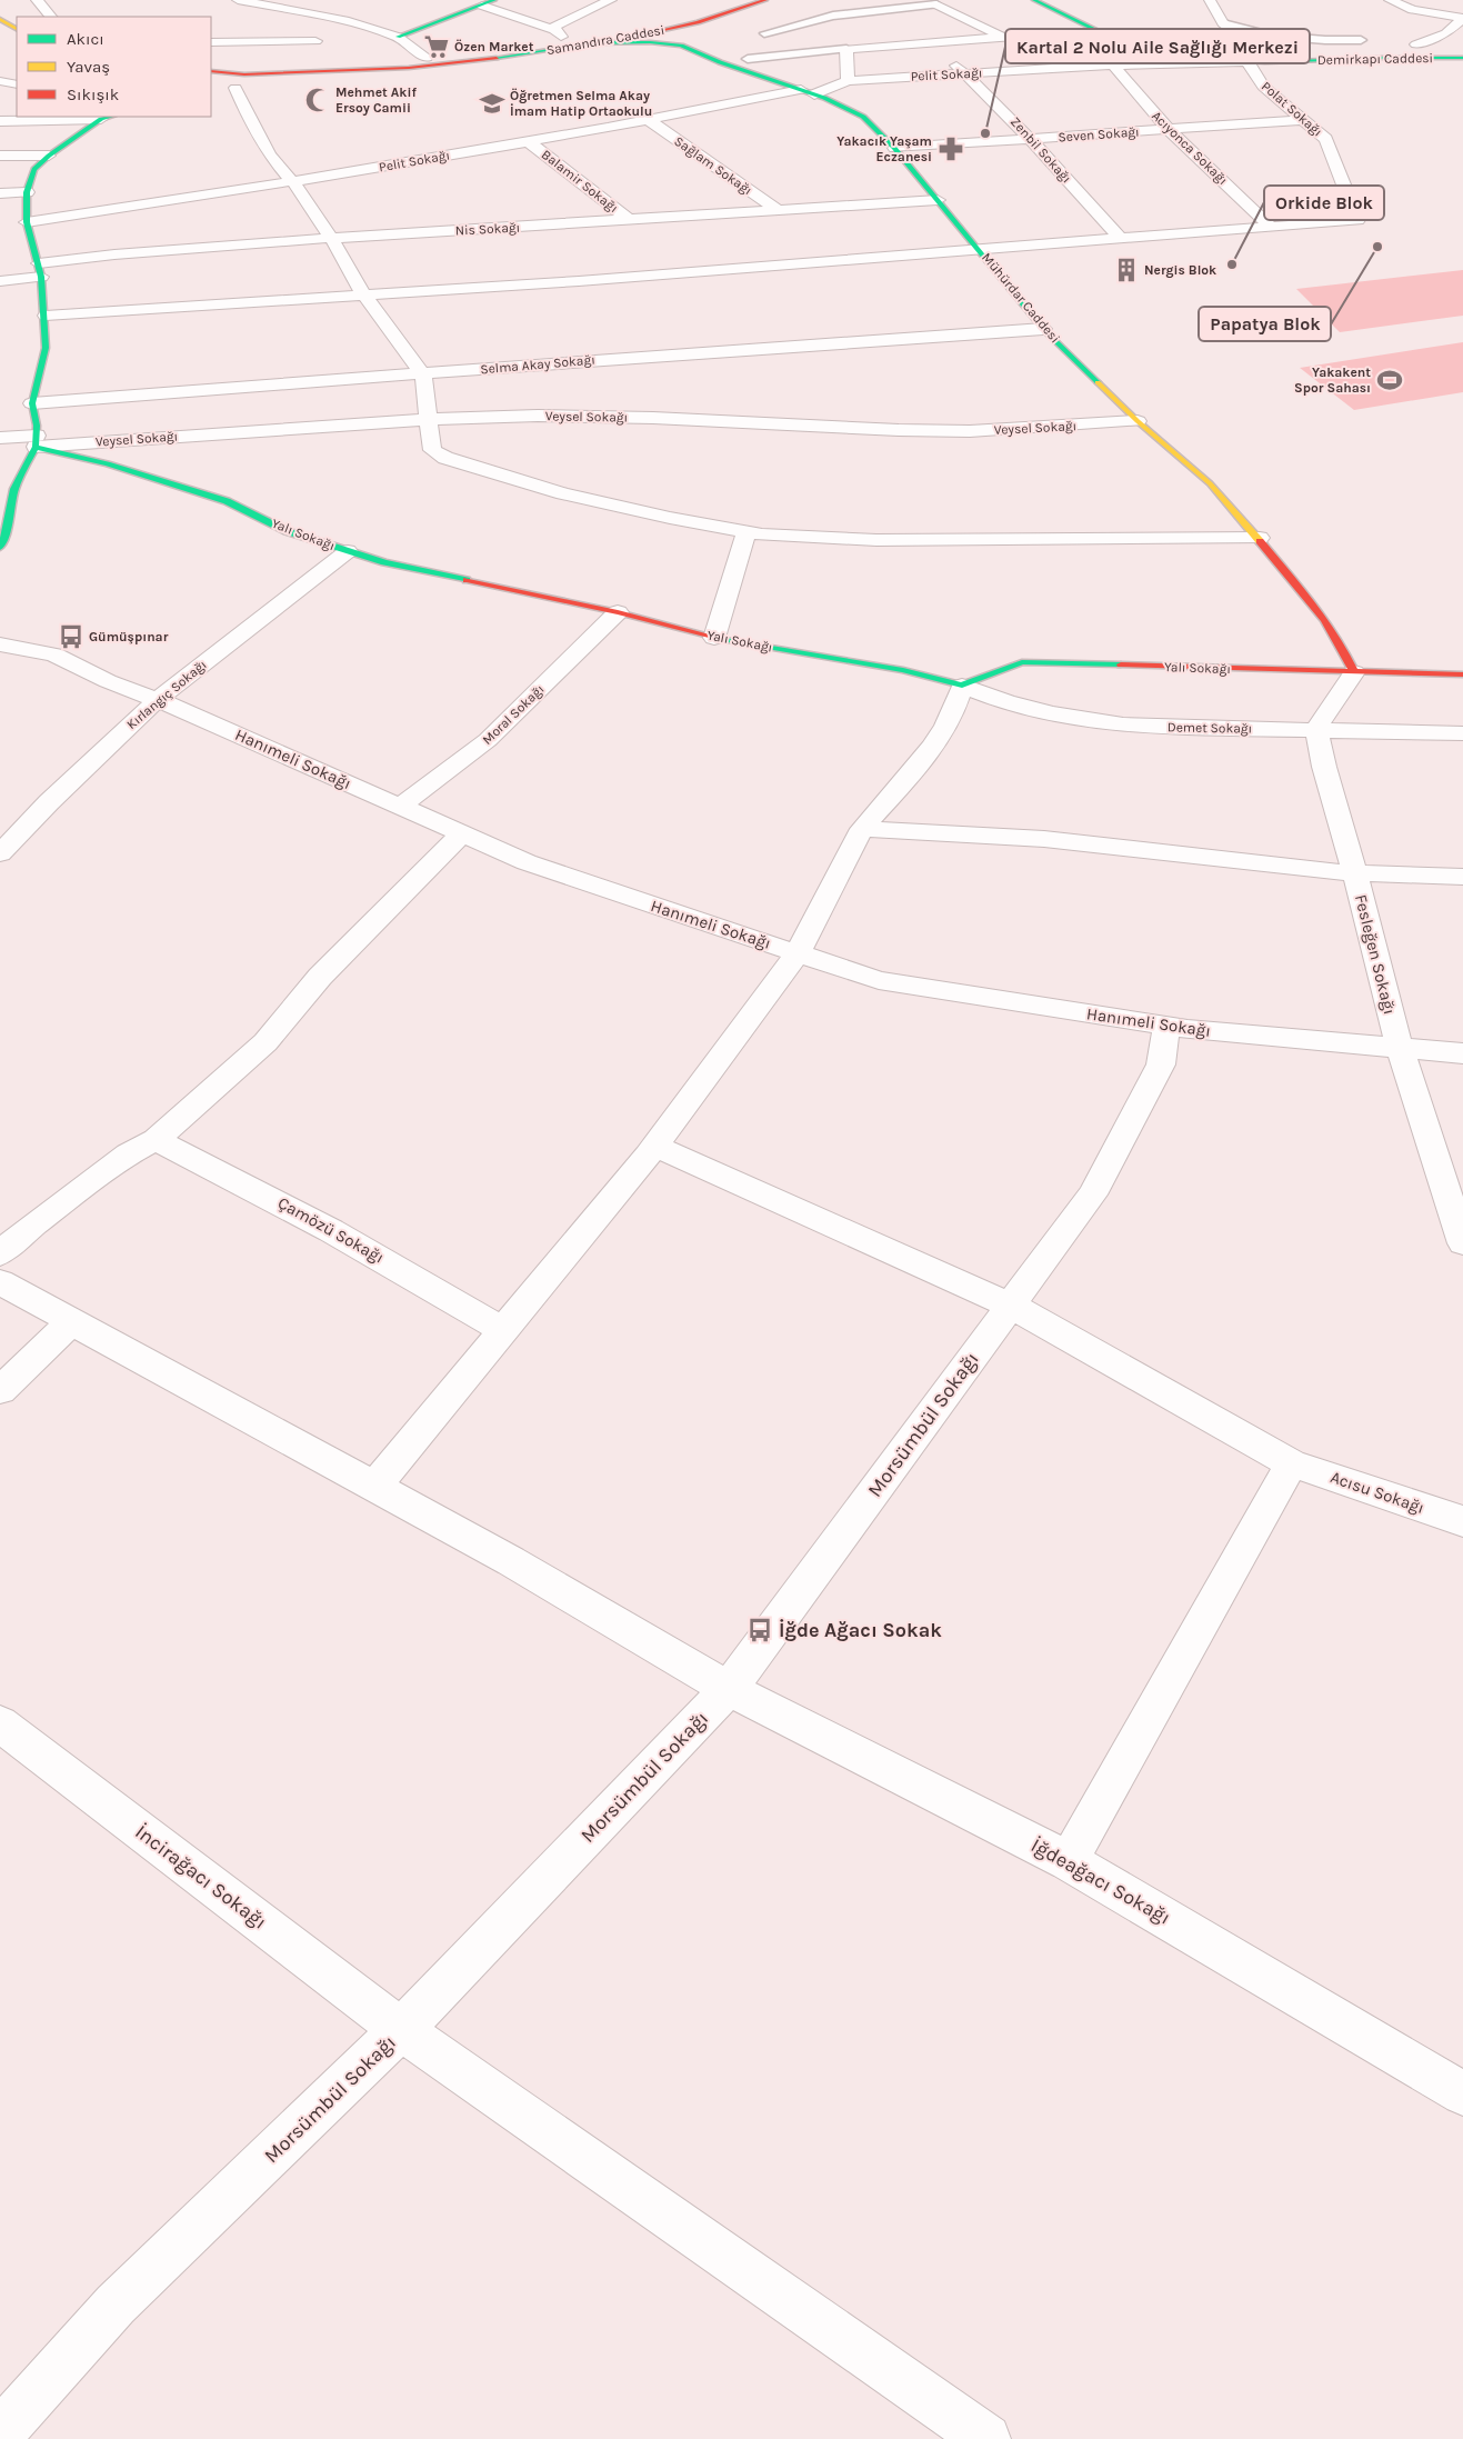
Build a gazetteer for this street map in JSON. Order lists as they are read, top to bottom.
{
  "streets": {
    "street": [
      "Samandıra Caddesi",
      "Demirkapı Caddesi",
      "Pelit Sokağı",
      "Polat Sokağı",
      "Seven Sokağı",
      "Acıyonca Sokağı",
      "Zenbil Sokağı",
      "Sağlam Sokağı",
      "Balamir Sokağı",
      "Nis Sokağı",
      "Mühürdar Caddesi",
      "Selma Akay Sokağı",
      "Veysel Sokağı",
      "Yalı Sokağı",
      "Kırlangıç Sokağı",
      "Moral Sokağı",
      "Demet Sokağı",
      "Hanımeli Sokağı",
      "Fesleğen Sokağı",
      "Çamözü Sokağı",
      "Morsümbül Sokağı",
      "Acısu Sokağı",
      "İncirağacı Sokağı",
      "İğdeağacı Sokağı"
    ]
  },
  "crossings": [
    ["Samandıra Caddesi", "Mühürdar Caddesi"],
    ["Demirkapı Caddesi", "Pelit Sokağı"],
    ["Demirkapı Caddesi", "Polat Sokağı"],
    ["Pelit Sokağı", "Polat Sokağı"],
    ["Pelit Sokağı", "Acıyonca Sokağı"],
    ["Pelit Sokağı", "Zenbil Sokağı"],
    ["Pelit Sokağı", "Sağlam Sokağı"],
    ["Pelit Sokağı", "Balamir Sokağı"],
    ["Pelit Sokağı", "Mühürdar Caddesi"],
    ["Polat Sokağı", "Seven Sokağı"],
    ["Polat Sokağı", "Acıyonca Sokağı"],
    ["Seven Sokağı", "Acıyonca Sokağı"],
    ["Seven Sokağı", "Zenbil Sokağı"],
    ["Seven Sokağı", "Mühürdar Caddesi"],
    ["Acıyonca Sokağı", "Zenbil Sokağı"],
    ["Sağlam Sokağı", "Nis Sokağı"],
    ["Balamir Sokağı", "Nis Sokağı"],
    ["Nis Sokağı", "Mühürdar Caddesi"],
    ["Mühürdar Caddesi", "Selma Akay Sokağı"],
    ["Mühürdar Caddesi", "Veysel Sokağı"],
    ["Mühürdar Caddesi", "Yalı Sokağı"],
    ["Veysel Sokağı", "Yalı Sokağı"],
    ["Yalı Sokağı", "Kırlangıç Sokağı"],
    ["Yalı Sokağı", "Moral Sokağı"],
    ["Yalı Sokağı", "Demet Sokağı"],
    ["Kırlangıç Sokağı", "Hanımeli Sokağı"],
    ["Moral Sokağı", "Hanımeli Sokağı"],
    ["Demet Sokağı", "Fesleğen Sokağı"],
    ["Hanımeli Sokağı", "Fesleğen Sokağı"],
    ["Hanımeli Sokağı", "Morsümbül Sokağı"],
    ["Morsümbül Sokağı", "Acısu Sokağı"],
    ["Morsümbül Sokağı", "İncirağacı Sokağı"],
    ["Morsümbül Sokağı", "İğdeağacı Sokağı"]
  ],
  "places": {
    "supermarket": ["Özen Market"],
    "mosque": ["Mehmet Akif Ersoy Camii"],
    "school or university": ["Öğretmen Selma Akay İmam Hatip Ortaokulu"],
    "other": ["Kartal 2 Nolu Aile Sağlığı Merkezi", "Papatya Blok", "Orkide Blok"],
    "pharmacy": ["Yakacık Yaşam Eczanesi"],
    "building": ["Nergis Blok"],
    "sports": ["Yakakent Spor Sahası"],
    "bus stop": ["Gümüşpınar", "İğde Ağacı Sokak"]
  },
  "legend": ["Akıcı", "Yavaş", "Sıkışık"]
}
